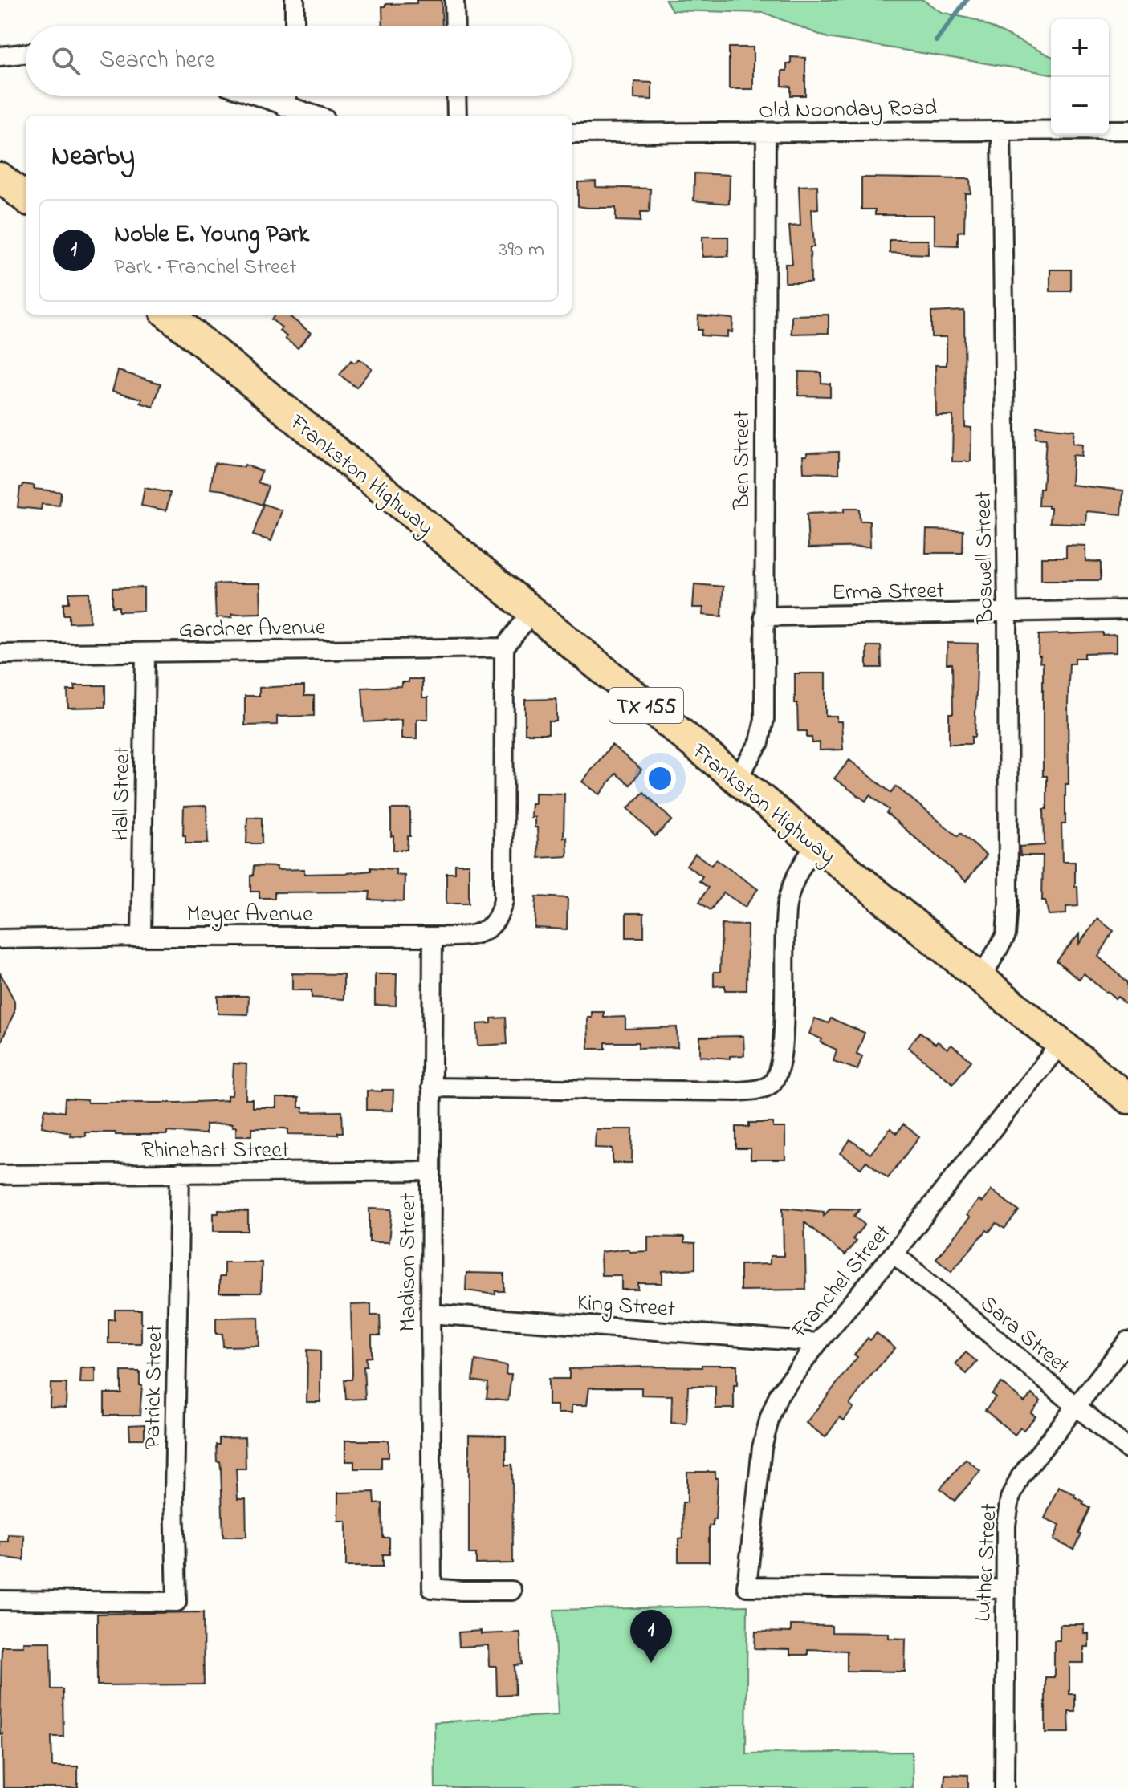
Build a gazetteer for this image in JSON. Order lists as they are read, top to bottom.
{
  "streets": {
    "main road": ["Frankston Highway", "TX 155"],
    "street": [
      "Old Noonday Road",
      "Ben Street",
      "Boswell Street",
      "Erma Street",
      "Gardner Avenue",
      "Hall Street",
      "Meyer Avenue",
      "Rhinehart Street",
      "Madison Street",
      "Franchel Street",
      "King Street",
      "Sara Street",
      "Patrick Street",
      "Luther Street"
    ]
  },
  "crossings": [
    ["Old Noonday Road", "Ben Street"],
    ["Old Noonday Road", "Boswell Street"],
    ["Ben Street", "Frankston Highway"],
    ["Ben Street", "Erma Street"],
    ["Frankston Highway", "Boswell Street"],
    ["Frankston Highway", "Franchel Street"],
    ["Boswell Street", "Erma Street"],
    ["Gardner Avenue", "Hall Street"],
    ["Gardner Avenue", "Meyer Avenue"],
    ["Hall Street", "Meyer Avenue"],
    ["Meyer Avenue", "Madison Street"],
    ["Rhinehart Street", "Madison Street"],
    ["Rhinehart Street", "Patrick Street"],
    ["Madison Street", "King Street"],
    ["Franchel Street", "King Street"],
    ["Franchel Street", "Sara Street"],
    ["Franchel Street", "Luther Street"],
    ["Sara Street", "Luther Street"]
  ],
  "page": {
    "map_buttons": ["+", "−"],
    "search": "Search here",
    "heading": "Nearby",
    "list": [
      {
        "mark": "1",
        "name": "Noble E. Young Park",
        "note": "Park · Franchel Street",
        "value": "390 m"
      }
    ],
    "pins": "1"
  }
}
